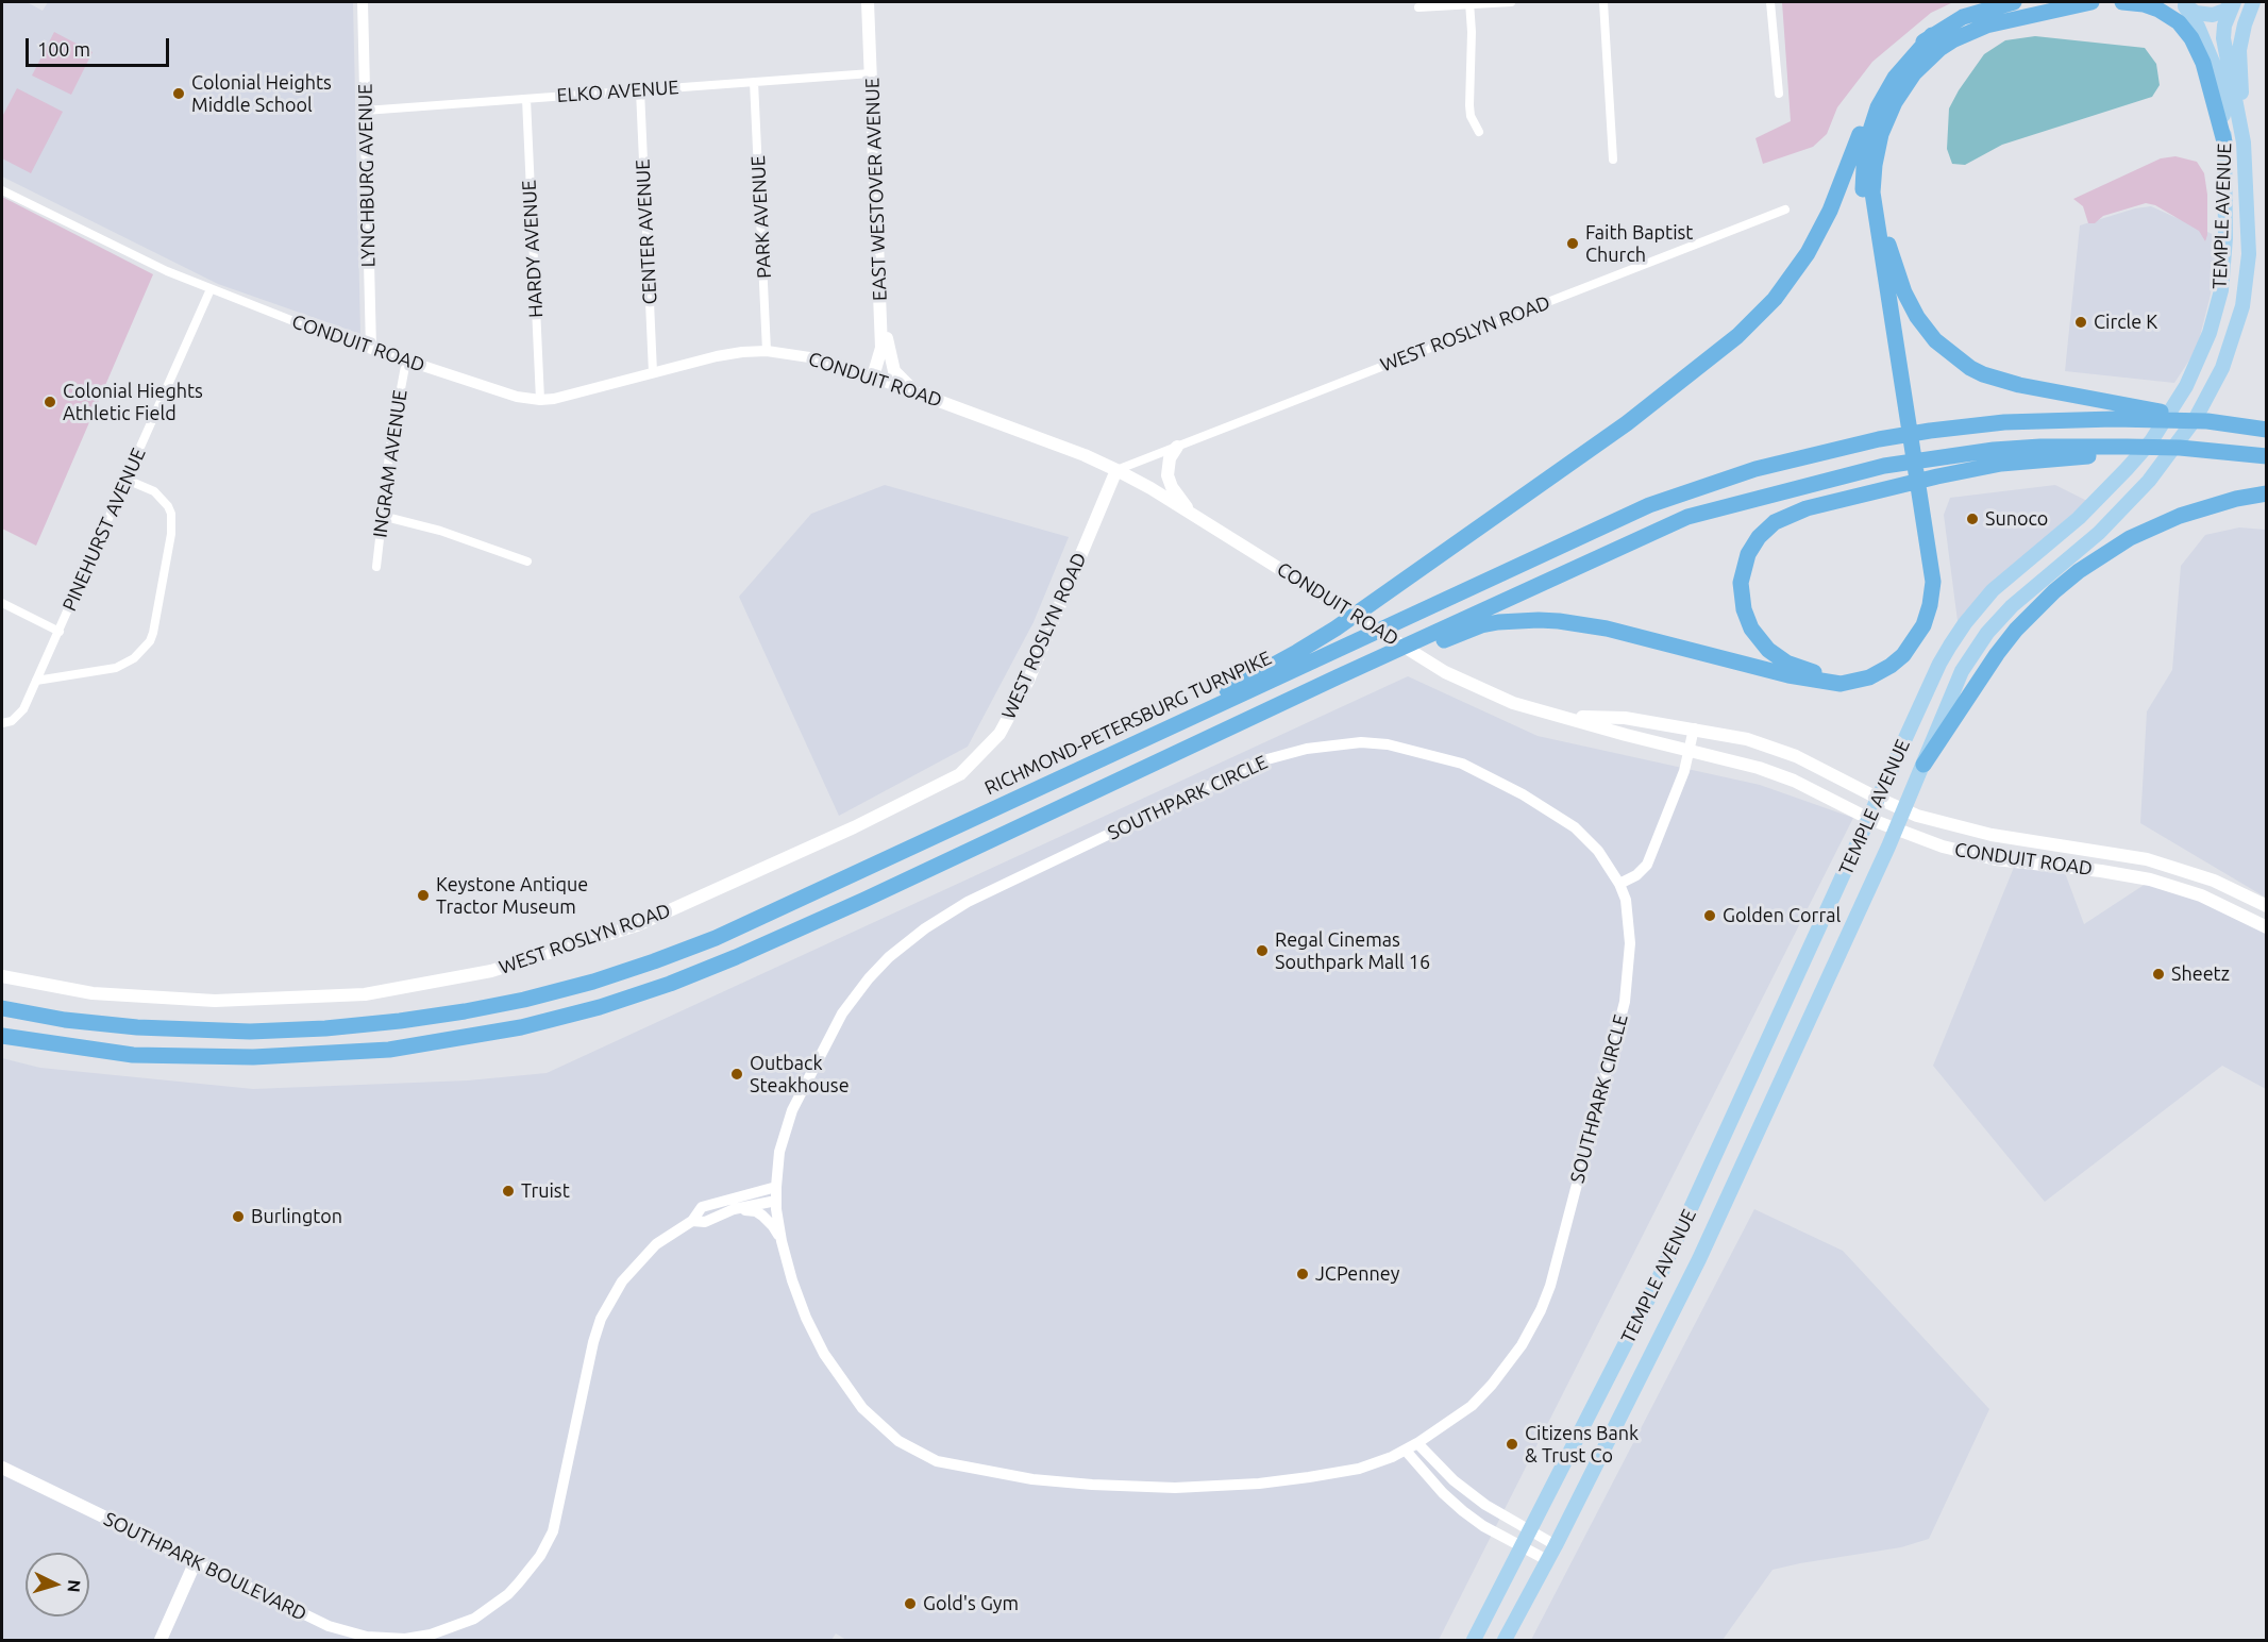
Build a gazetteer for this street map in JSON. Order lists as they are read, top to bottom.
{
  "streets": {
    "highway": ["RICHMOND-PETERSBURG TURNPIKE"],
    "main road": [
      "EAST WESTOVER AVENUE",
      "TEMPLE AVENUE",
      "WEST ROSLYN ROAD",
      "CONDUIT ROAD",
      "SOUTHPARK BOULEVARD"
    ],
    "street": [
      "ELKO AVENUE",
      "LYNCHBURG AVENUE",
      "PARK AVENUE",
      "CENTER AVENUE",
      "HARDY AVENUE",
      "INGRAM AVENUE",
      "PINEHURST AVENUE",
      "SOUTHPARK CIRCLE"
    ]
  },
  "crossings": [
    ["ELKO AVENUE", "LYNCHBURG AVENUE"],
    ["ELKO AVENUE", "EAST WESTOVER AVENUE"],
    ["ELKO AVENUE", "PARK AVENUE"],
    ["ELKO AVENUE", "CENTER AVENUE"],
    ["ELKO AVENUE", "HARDY AVENUE"],
    ["LYNCHBURG AVENUE", "CONDUIT ROAD"],
    ["EAST WESTOVER AVENUE", "CONDUIT ROAD"],
    ["TEMPLE AVENUE", "CONDUIT ROAD"],
    ["PARK AVENUE", "CONDUIT ROAD"],
    ["CENTER AVENUE", "CONDUIT ROAD"],
    ["HARDY AVENUE", "CONDUIT ROAD"],
    ["WEST ROSLYN ROAD", "CONDUIT ROAD"],
    ["CONDUIT ROAD", "INGRAM AVENUE"],
    ["CONDUIT ROAD", "PINEHURST AVENUE"],
    ["SOUTHPARK CIRCLE", "SOUTHPARK BOULEVARD"]
  ],
  "places": [
    "Colonial Heights Middle School",
    "Faith Baptist Church",
    "Circle K",
    "Colonial Hieghts Athletic Field",
    "Sunoco",
    "Keystone Antique Tractor Museum",
    "Golden Corral",
    "Regal Cinemas Southpark Mall 16",
    "Sheetz",
    "Outback Steakhouse",
    "Truist",
    "Burlington",
    "JCPenney",
    "Citizens Bank & Trust Co",
    "Gold's Gym"
  ],
  "scale_bar": "100 m",
  "north": "right"
}
